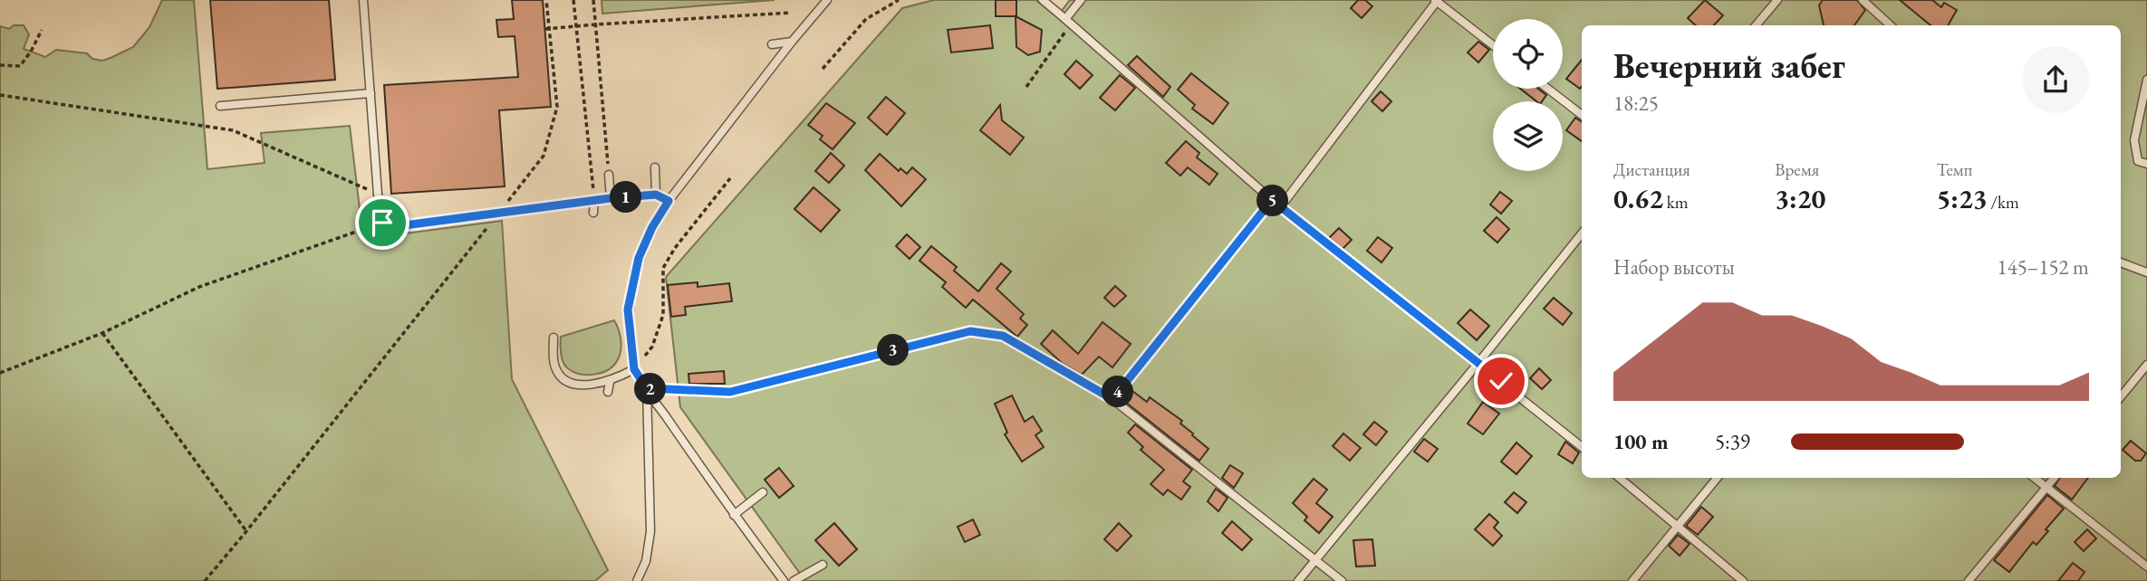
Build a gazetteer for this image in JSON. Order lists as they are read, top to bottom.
{
  "page": {
    "heading": ["Вечерний забег", "18:25"],
    "stats": [
      ["Дистанция", "0.62 km"],
      ["Время", "3:20"],
      ["Темп", "5:23 /km"]
    ],
    "pins": [
      "1",
      "5",
      "3",
      "2",
      "4"
    ],
    "chart": ["Набор высоты", "145–152 m"],
    "list": [
      {
        "name": "100 m",
        "note": "5:39"
      }
    ]
  }
}
